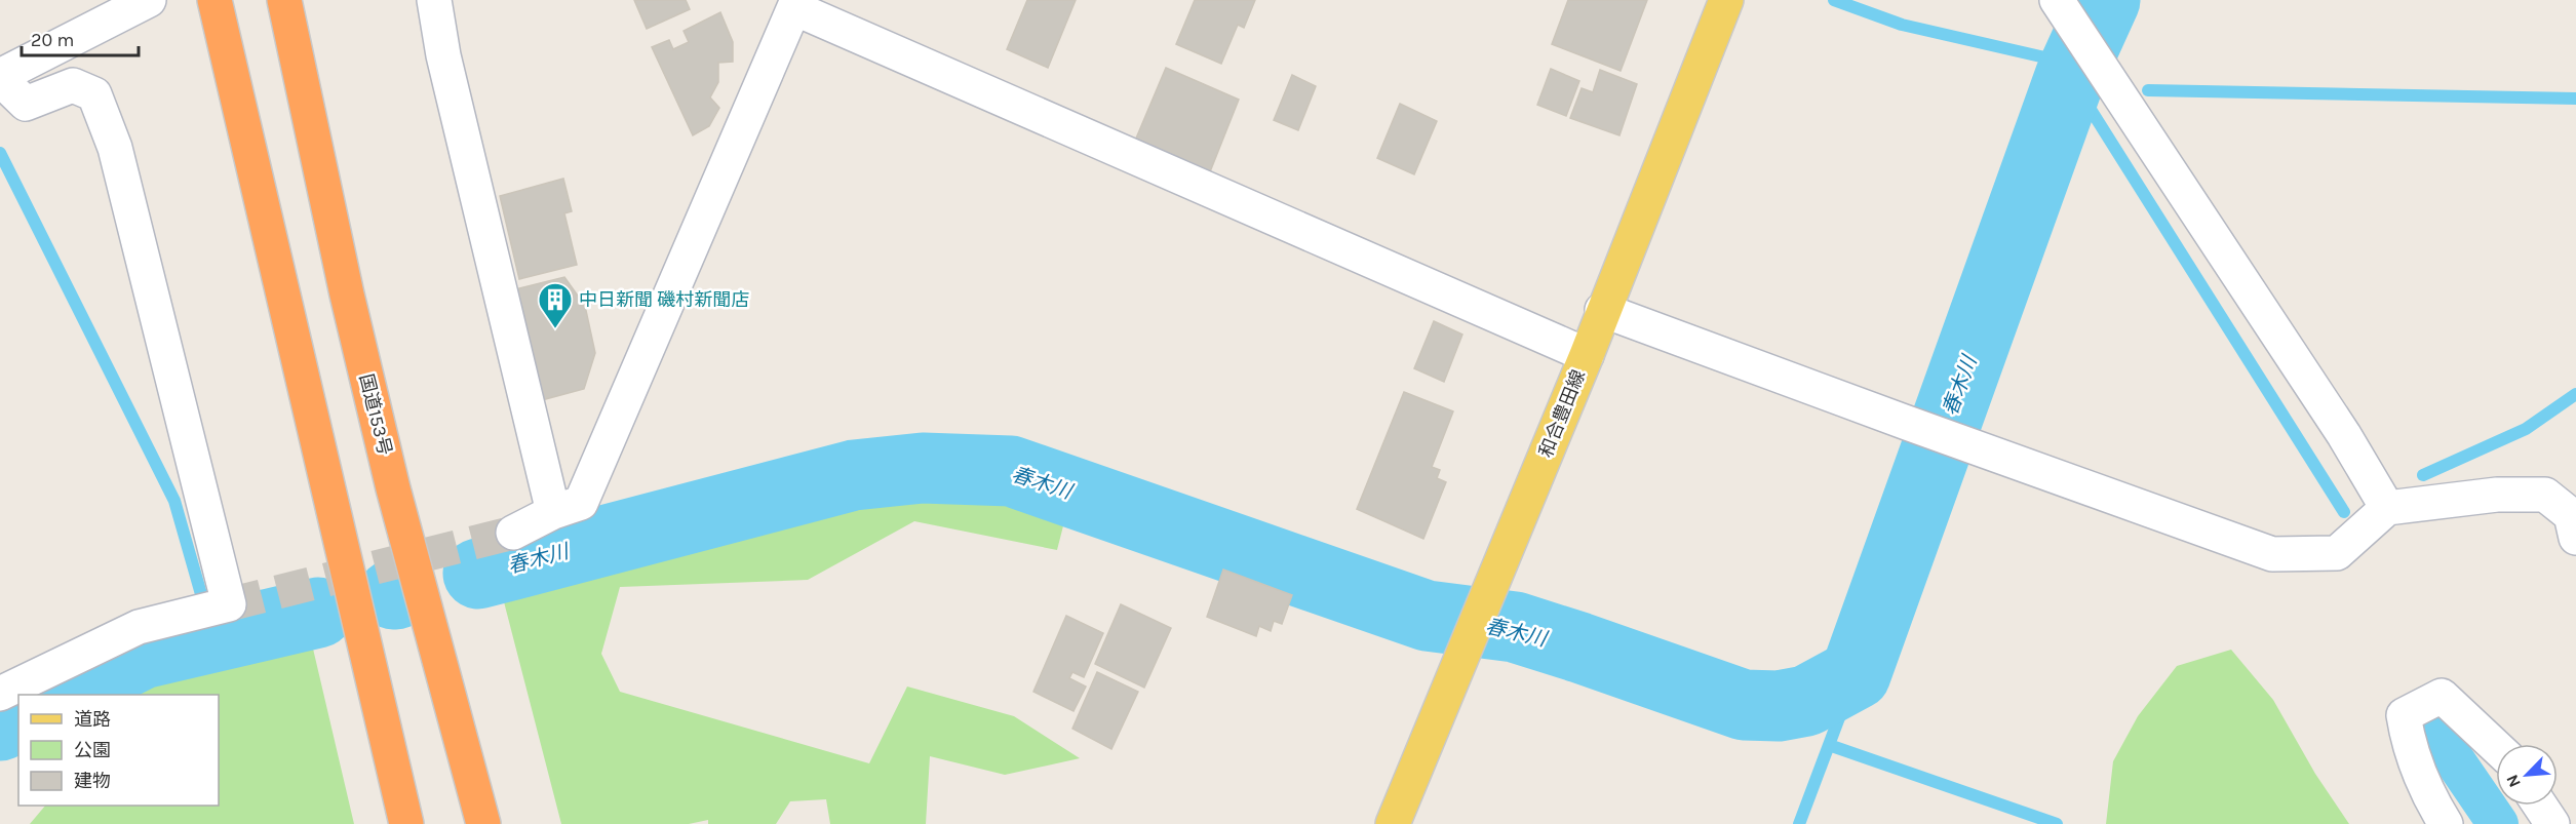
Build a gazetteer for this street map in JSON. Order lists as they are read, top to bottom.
{
  "streets": {
    "highway": ["国道153号"],
    "main road": ["和合豊田線"]
  },
  "water": ["春木川"],
  "places": {
    "building": ["中日新聞 磯村新聞店"]
  },
  "legend": ["道路", "公園", "建物"],
  "scale_bar": "20 m",
  "north": "bottom left"
}
